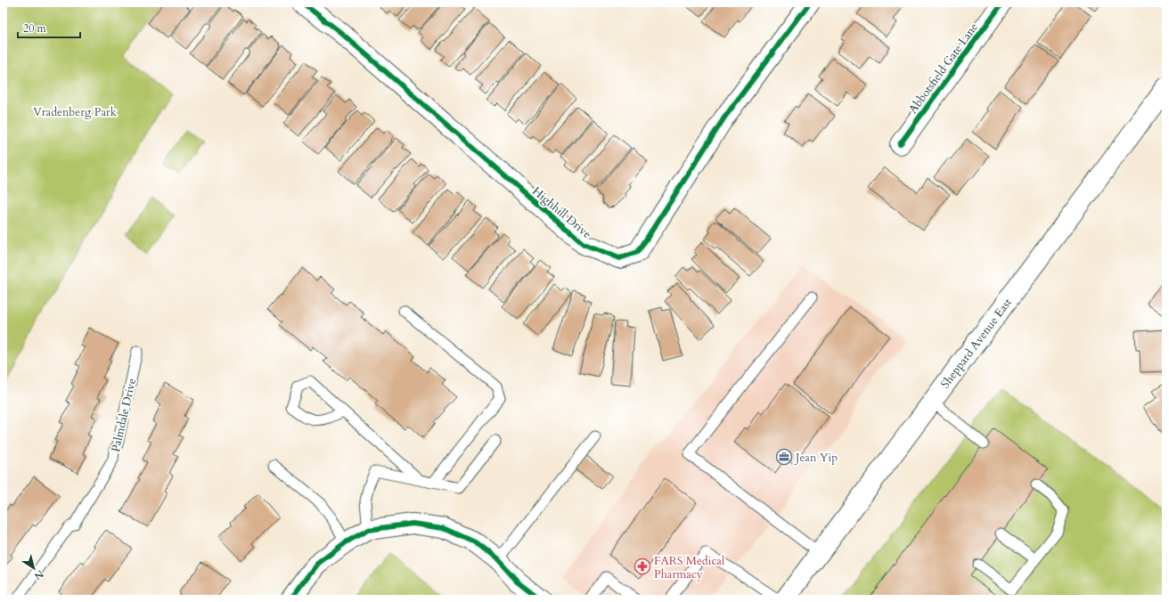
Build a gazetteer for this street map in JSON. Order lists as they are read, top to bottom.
{
  "streets": {
    "street": ["Abbotsfield Gate Lane", "Highhill Drive", "Sheppard Avenue East"],
    "lane": ["Palmdale Drive"]
  },
  "parks": ["Vradenberg Park"],
  "places": {
    "office": ["Jean Yip"],
    "pharmacy": ["FARS Medical Pharmacy"]
  },
  "scale_bar": "20 m",
  "north": "bottom right"
}
